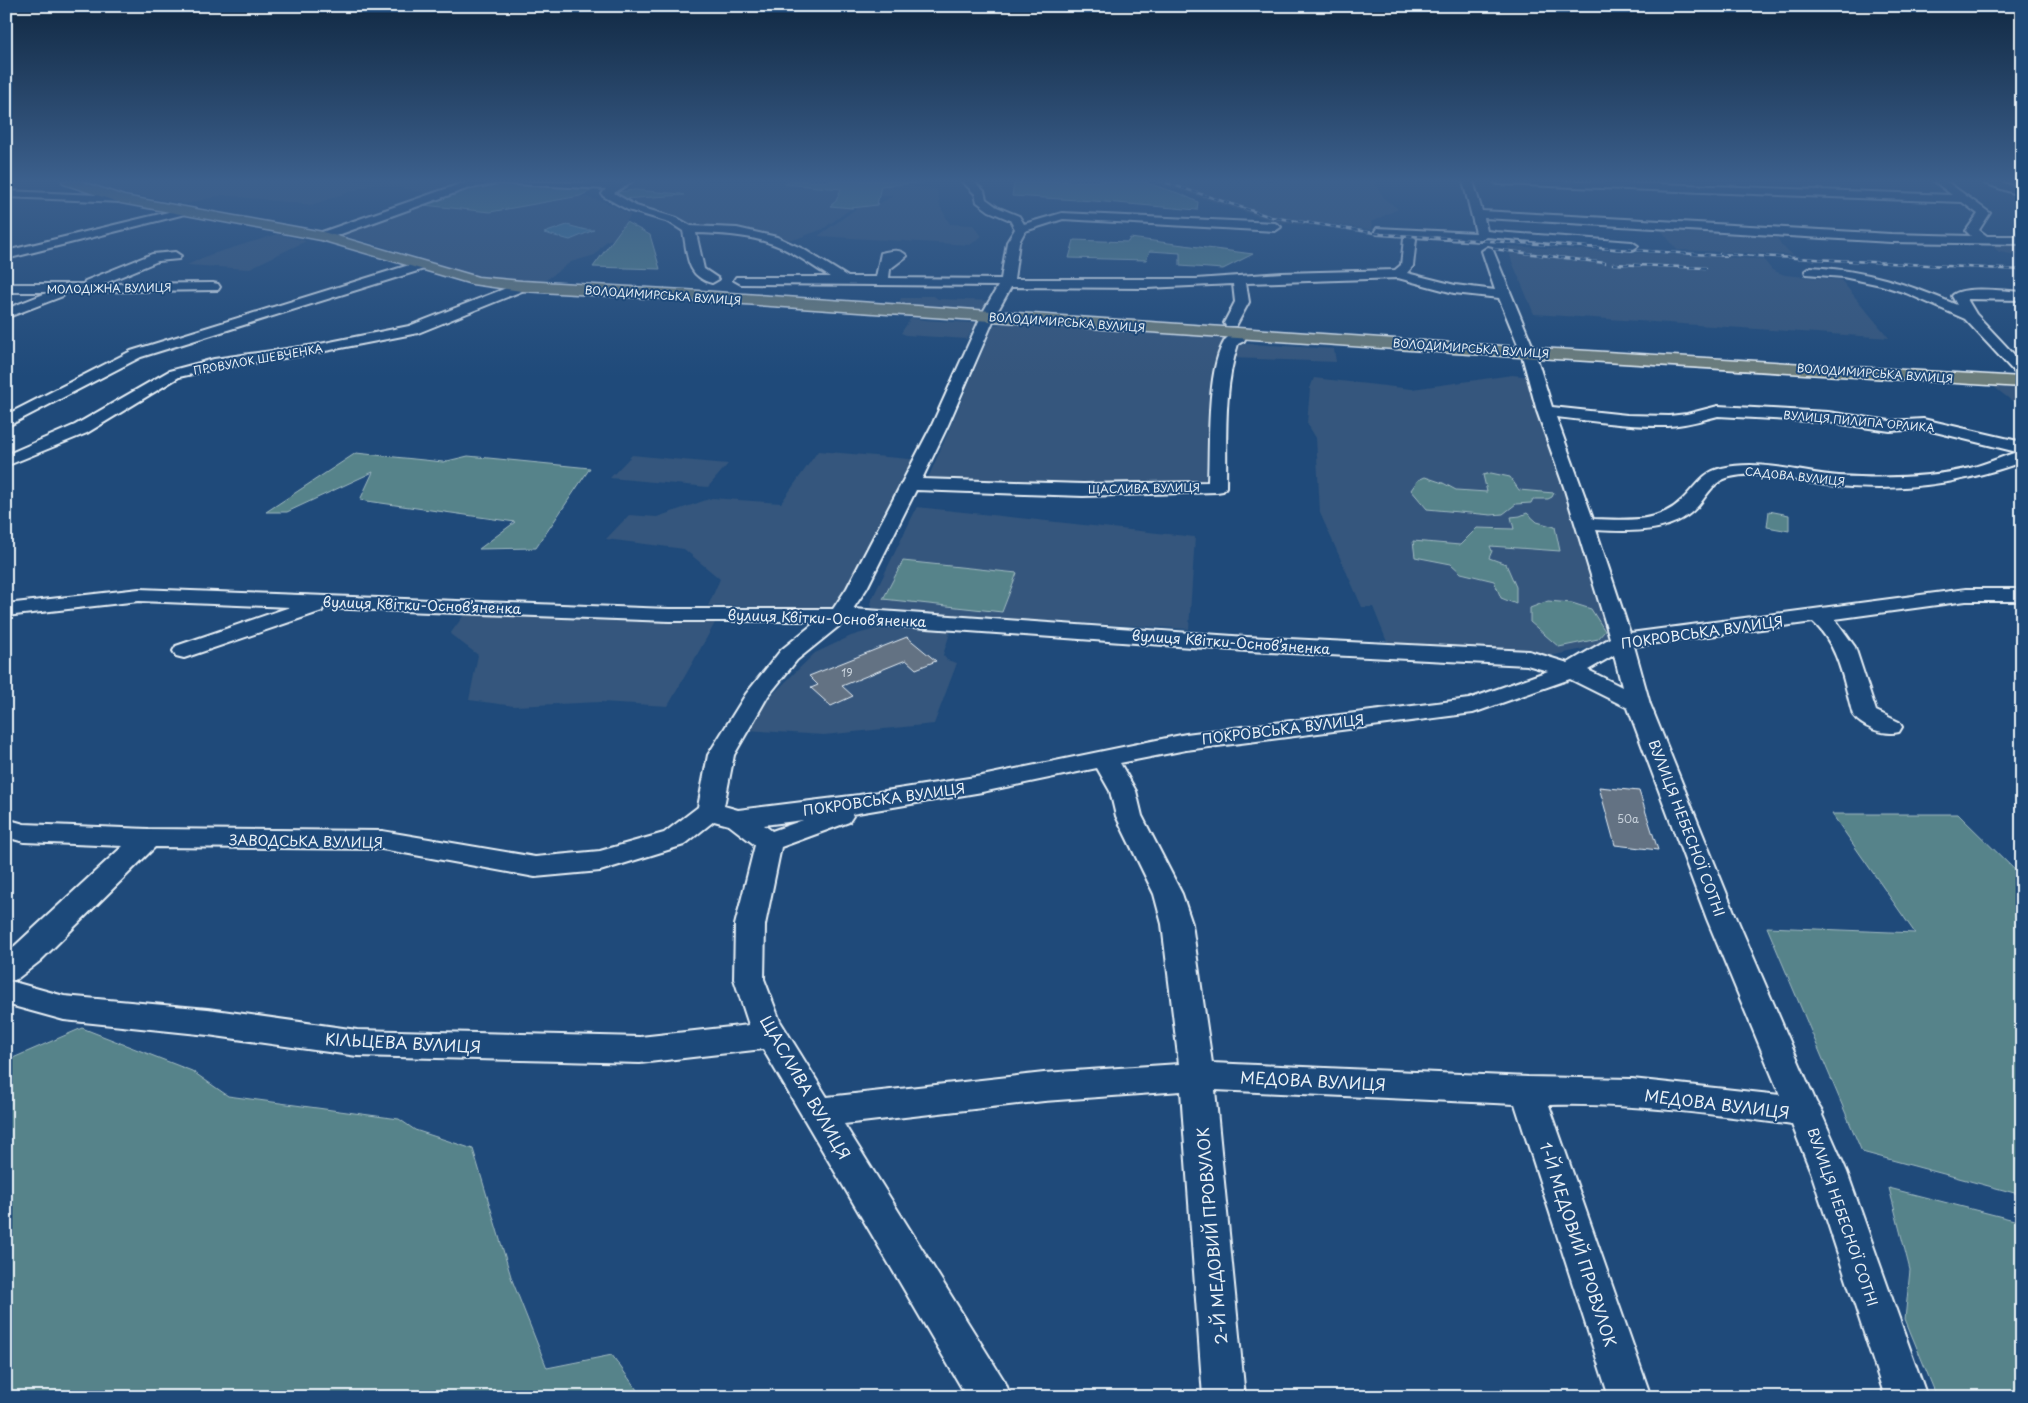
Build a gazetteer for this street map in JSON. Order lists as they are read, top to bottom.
{
  "streets": {
    "main road": ["ВОЛОДИМИРСЬКА ВУЛИЦЯ"],
    "street": [
      "МОЛОДІЖНА ВУЛИЦЯ",
      "ПРОВУЛОК ШЕВЧЕНКА",
      "ВУЛИЦЯ ПИЛИПА ОРЛИКА",
      "САДОВА ВУЛИЦЯ",
      "ЩАСЛИВА ВУЛИЦЯ",
      "вулиця Квітки-Основʼяненка",
      "ПОКРОВСЬКА ВУЛИЦЯ",
      "ВУЛИЦЯ НЕБЕСНОЇ СОТНІ",
      "ЗАВОДСЬКА ВУЛИЦЯ",
      "КІЛЬЦЕВА ВУЛИЦЯ",
      "МЕДОВА ВУЛИЦЯ",
      "2-Й МЕДОВИЙ ПРОВУЛОК",
      "1-Й МЕДОВИЙ ПРОВУЛОК"
    ]
  },
  "crossings": [
    ["ВОЛОДИМИРСЬКА ВУЛИЦЯ", "ПРОВУЛОК ШЕВЧЕНКА"],
    ["ВОЛОДИМИРСЬКА ВУЛИЦЯ", "ЩАСЛИВА ВУЛИЦЯ"],
    ["ВОЛОДИМИРСЬКА ВУЛИЦЯ", "ВУЛИЦЯ НЕБЕСНОЇ СОТНІ"],
    ["ВУЛИЦЯ ПИЛИПА ОРЛИКА", "ВУЛИЦЯ НЕБЕСНОЇ СОТНІ"],
    ["САДОВА ВУЛИЦЯ", "ВУЛИЦЯ НЕБЕСНОЇ СОТНІ"],
    ["ЩАСЛИВА ВУЛИЦЯ", "КІЛЬЦЕВА ВУЛИЦЯ"],
    ["ЩАСЛИВА ВУЛИЦЯ", "МЕДОВА ВУЛИЦЯ"],
    ["вулиця Квітки-Основʼяненка", "ПОКРОВСЬКА ВУЛИЦЯ"],
    ["вулиця Квітки-Основʼяненка", "ВУЛИЦЯ НЕБЕСНОЇ СОТНІ"],
    ["ПОКРОВСЬКА ВУЛИЦЯ", "ВУЛИЦЯ НЕБЕСНОЇ СОТНІ"],
    ["ПОКРОВСЬКА ВУЛИЦЯ", "2-Й МЕДОВИЙ ПРОВУЛОК"],
    ["ВУЛИЦЯ НЕБЕСНОЇ СОТНІ", "МЕДОВА ВУЛИЦЯ"],
    ["МЕДОВА ВУЛИЦЯ", "2-Й МЕДОВИЙ ПРОВУЛОК"],
    ["МЕДОВА ВУЛИЦЯ", "1-Й МЕДОВИЙ ПРОВУЛОК"]
  ],
  "house_numbers": ["19", "50а"]
}
